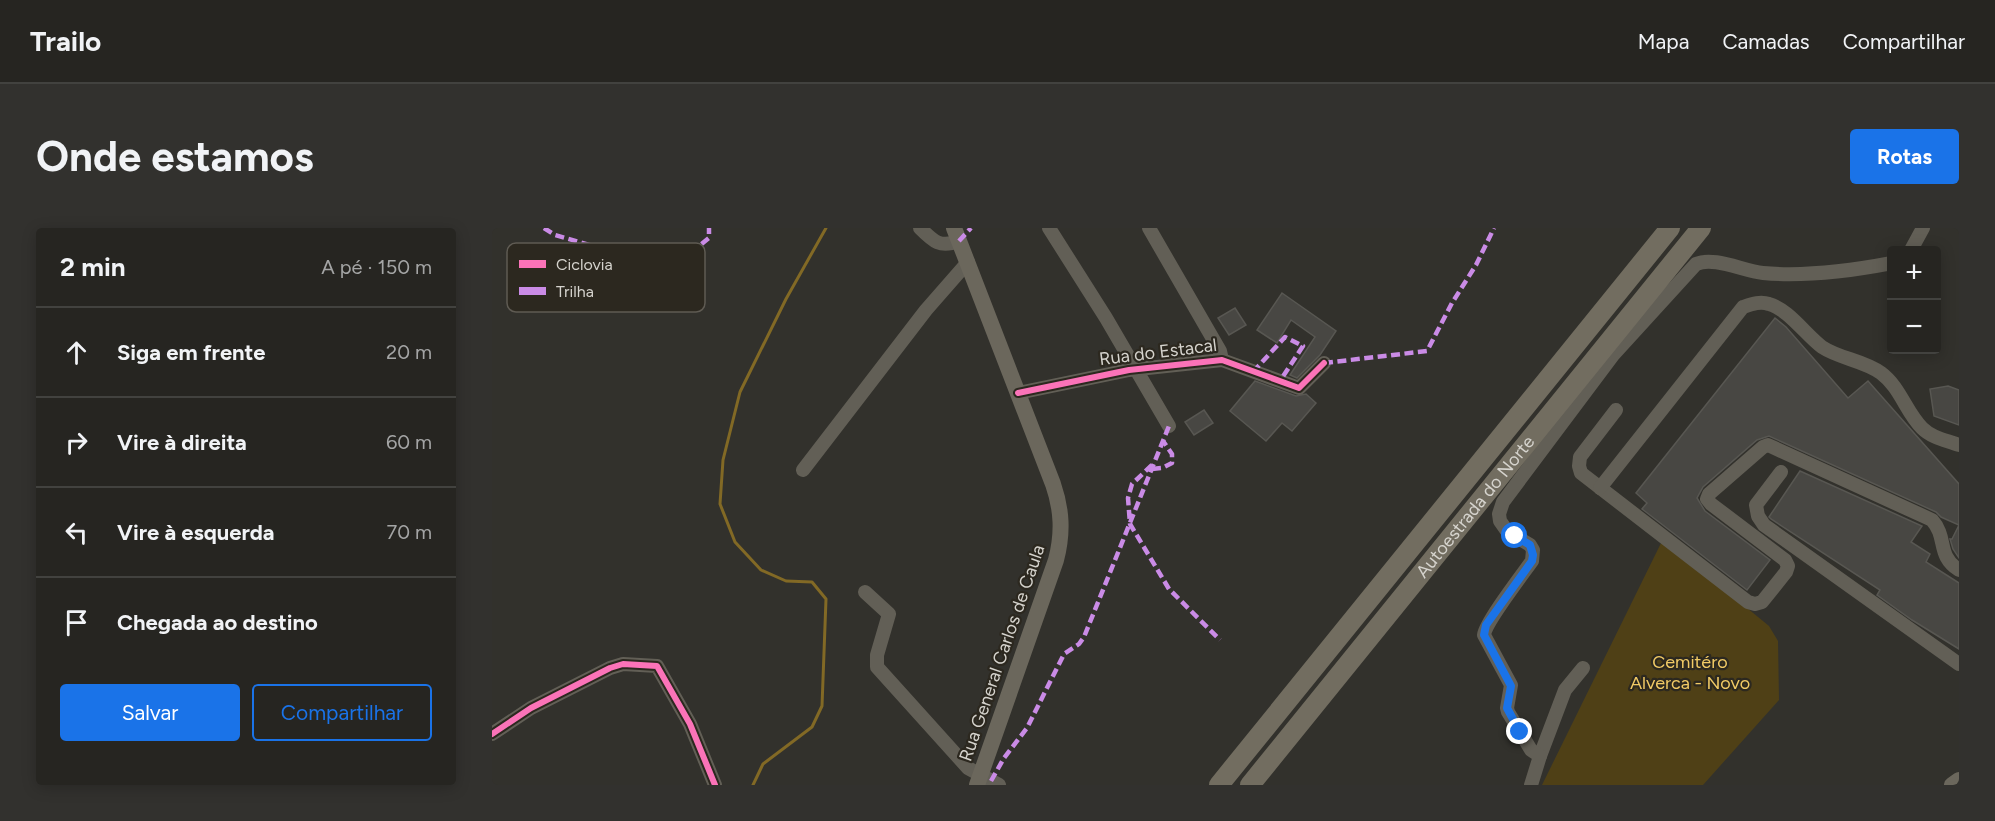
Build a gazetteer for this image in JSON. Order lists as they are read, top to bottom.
{
  "streets": {
    "highway": ["Autoestrada do Norte"],
    "main road": ["Rua General Carlos de Caula"],
    "street": ["Rua do Estacal"]
  },
  "crossings": [
    ["Rua do Estacal", "Rua General Carlos de Caula"]
  ],
  "parks": ["Cemitéro Alverca - Novo"],
  "legend": ["Ciclovia", "Trilha"],
  "page": {
    "header": "Trailo",
    "nav": ["Mapa", "Camadas", "Compartilhar"],
    "buttons": [
      "Rotas",
      ["Salvar", "Compartilhar"]
    ],
    "title": "Onde estamos",
    "heading": ["2 min", "A pé · 150 m"],
    "map_buttons": ["+", "−"],
    "list": [
      ["Siga em frente", "20 m"],
      ["Vire à direita", "60 m"],
      ["Vire à esquerda", "70 m"],
      "Chegada ao destino"
    ]
  }
}
